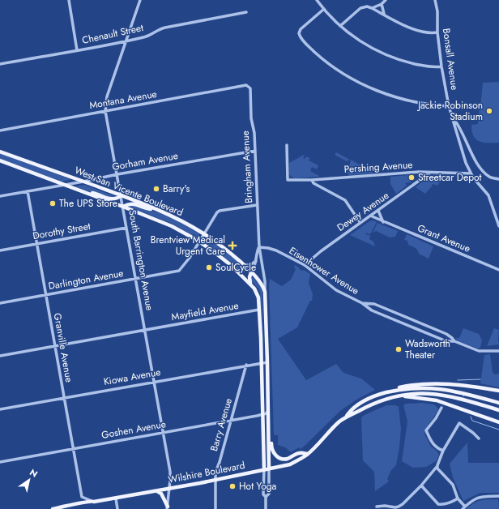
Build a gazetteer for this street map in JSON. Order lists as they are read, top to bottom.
{
  "streets": {
    "main road": ["West San Vicente Boulevard", "Wilshire Boulevard"],
    "street": [
      "Chenault Street",
      "Bonsall Avenue",
      "Montana Avenue",
      "Gorham Avenue",
      "Bringham Avenue",
      "Pershing Avenue",
      "Dewey Avenue",
      "Dorothy Street",
      "Grant Avenue",
      "South Barrington Avenue",
      "Eisenhower Avenue",
      "Darlington Avenue",
      "Mayfield Avenue",
      "Granville Avenue",
      "Kiowa Avenue",
      "Barry Avenue",
      "Goshen Avenue"
    ]
  },
  "crossings": [
    ["Chenault Street", "South Barrington Avenue"],
    ["Bonsall Avenue", "Pershing Avenue"],
    ["Montana Avenue", "Bringham Avenue"],
    ["Montana Avenue", "South Barrington Avenue"],
    ["Gorham Avenue", "Bringham Avenue"],
    ["Gorham Avenue", "West San Vicente Boulevard"],
    ["Gorham Avenue", "South Barrington Avenue"],
    ["Gorham Avenue", "Granville Avenue"],
    ["Bringham Avenue", "West San Vicente Boulevard"],
    ["Bringham Avenue", "Eisenhower Avenue"],
    ["Bringham Avenue", "Darlington Avenue"],
    ["Pershing Avenue", "Dewey Avenue"],
    ["West San Vicente Boulevard", "South Barrington Avenue"],
    ["West San Vicente Boulevard", "Darlington Avenue"],
    ["West San Vicente Boulevard", "Mayfield Avenue"],
    ["West San Vicente Boulevard", "Kiowa Avenue"],
    ["West San Vicente Boulevard", "Goshen Avenue"],
    ["West San Vicente Boulevard", "Wilshire Boulevard"],
    ["Dewey Avenue", "Grant Avenue"],
    ["Dewey Avenue", "Eisenhower Avenue"],
    ["Dorothy Street", "South Barrington Avenue"],
    ["Dorothy Street", "Granville Avenue"],
    ["South Barrington Avenue", "Darlington Avenue"],
    ["South Barrington Avenue", "Mayfield Avenue"],
    ["South Barrington Avenue", "Kiowa Avenue"],
    ["South Barrington Avenue", "Goshen Avenue"],
    ["South Barrington Avenue", "Wilshire Boulevard"],
    ["Darlington Avenue", "Granville Avenue"],
    ["Mayfield Avenue", "Granville Avenue"],
    ["Granville Avenue", "Kiowa Avenue"],
    ["Granville Avenue", "Goshen Avenue"],
    ["Granville Avenue", "Wilshire Boulevard"],
    ["Kiowa Avenue", "Barry Avenue"],
    ["Barry Avenue", "Goshen Avenue"],
    ["Barry Avenue", "Wilshire Boulevard"]
  ],
  "places": {
    "other": [
      "Jackie Robinson Stadium",
      "Streetcar Depot",
      "Barry's",
      "The UPS Store",
      "SoulCycle",
      "Wadsworth Theater",
      "Hot Yoga"
    ],
    "health": ["Brentview Medical Urgent Care"]
  },
  "north": "top right"
}
